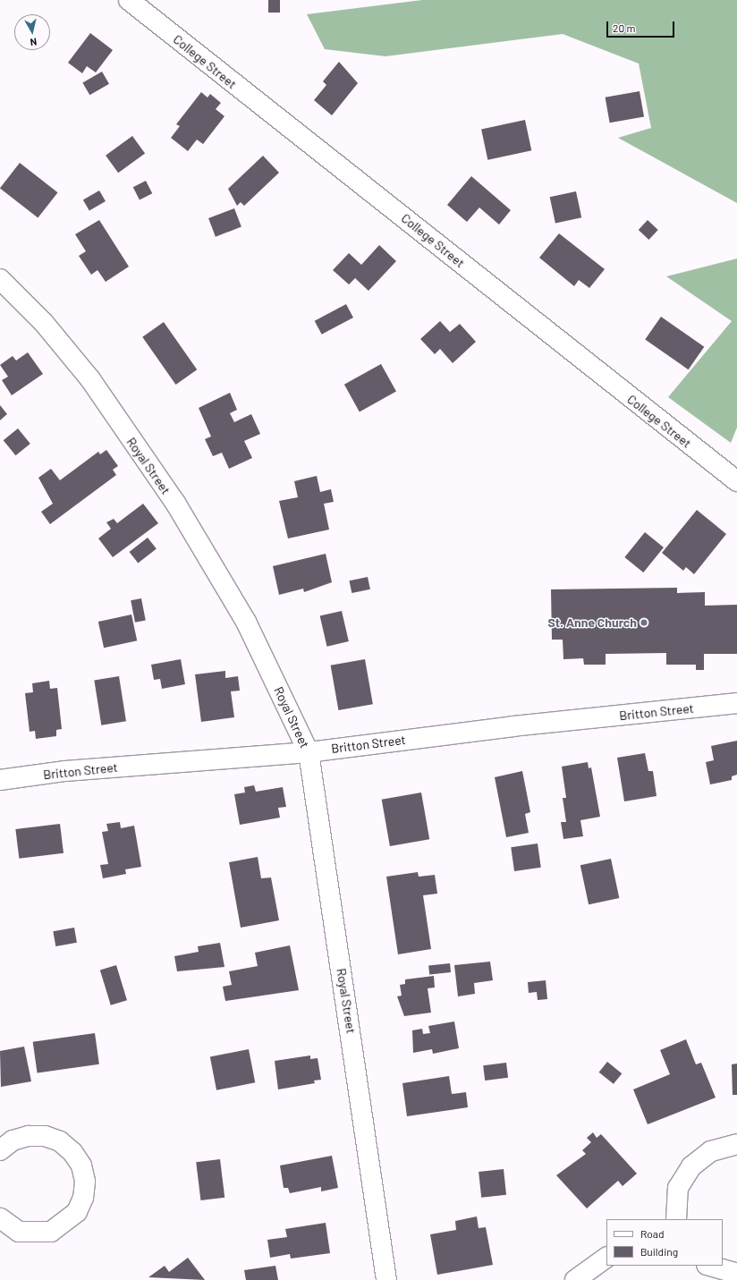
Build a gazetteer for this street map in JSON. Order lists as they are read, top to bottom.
{
  "streets": {
    "street": ["College Street", "Royal Street", "Britton Street"]
  },
  "crossings": [
    ["Royal Street", "Britton Street"]
  ],
  "places": ["St. Anne Church"],
  "legend": ["Road", "Building"],
  "scale_bar": "20 m",
  "north": "bottom"
}
